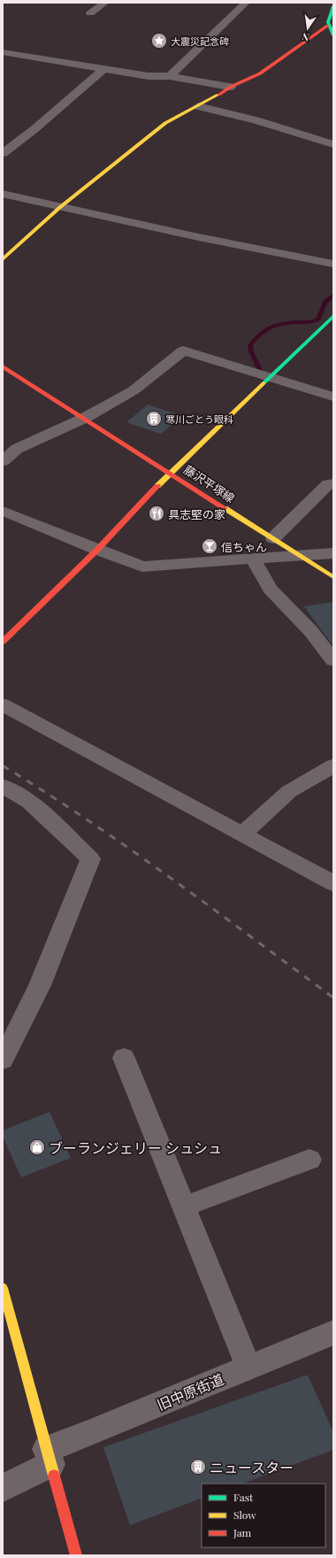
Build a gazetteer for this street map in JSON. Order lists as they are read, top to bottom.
{
  "streets": {
    "street": ["藤沢平塚線", "旧中原街道"]
  },
  "places": {
    "place": ["大震災記念碑"],
    "building": ["寒川ごとう眼科", "ニュースター"],
    "restaurant": ["具志堅の家"],
    "bar": ["信ちゃん"],
    "shop": ["ブーランジェリー シュシュ"]
  },
  "legend": ["Fast", "Slow", "Jam"],
  "north": "bottom"
}
